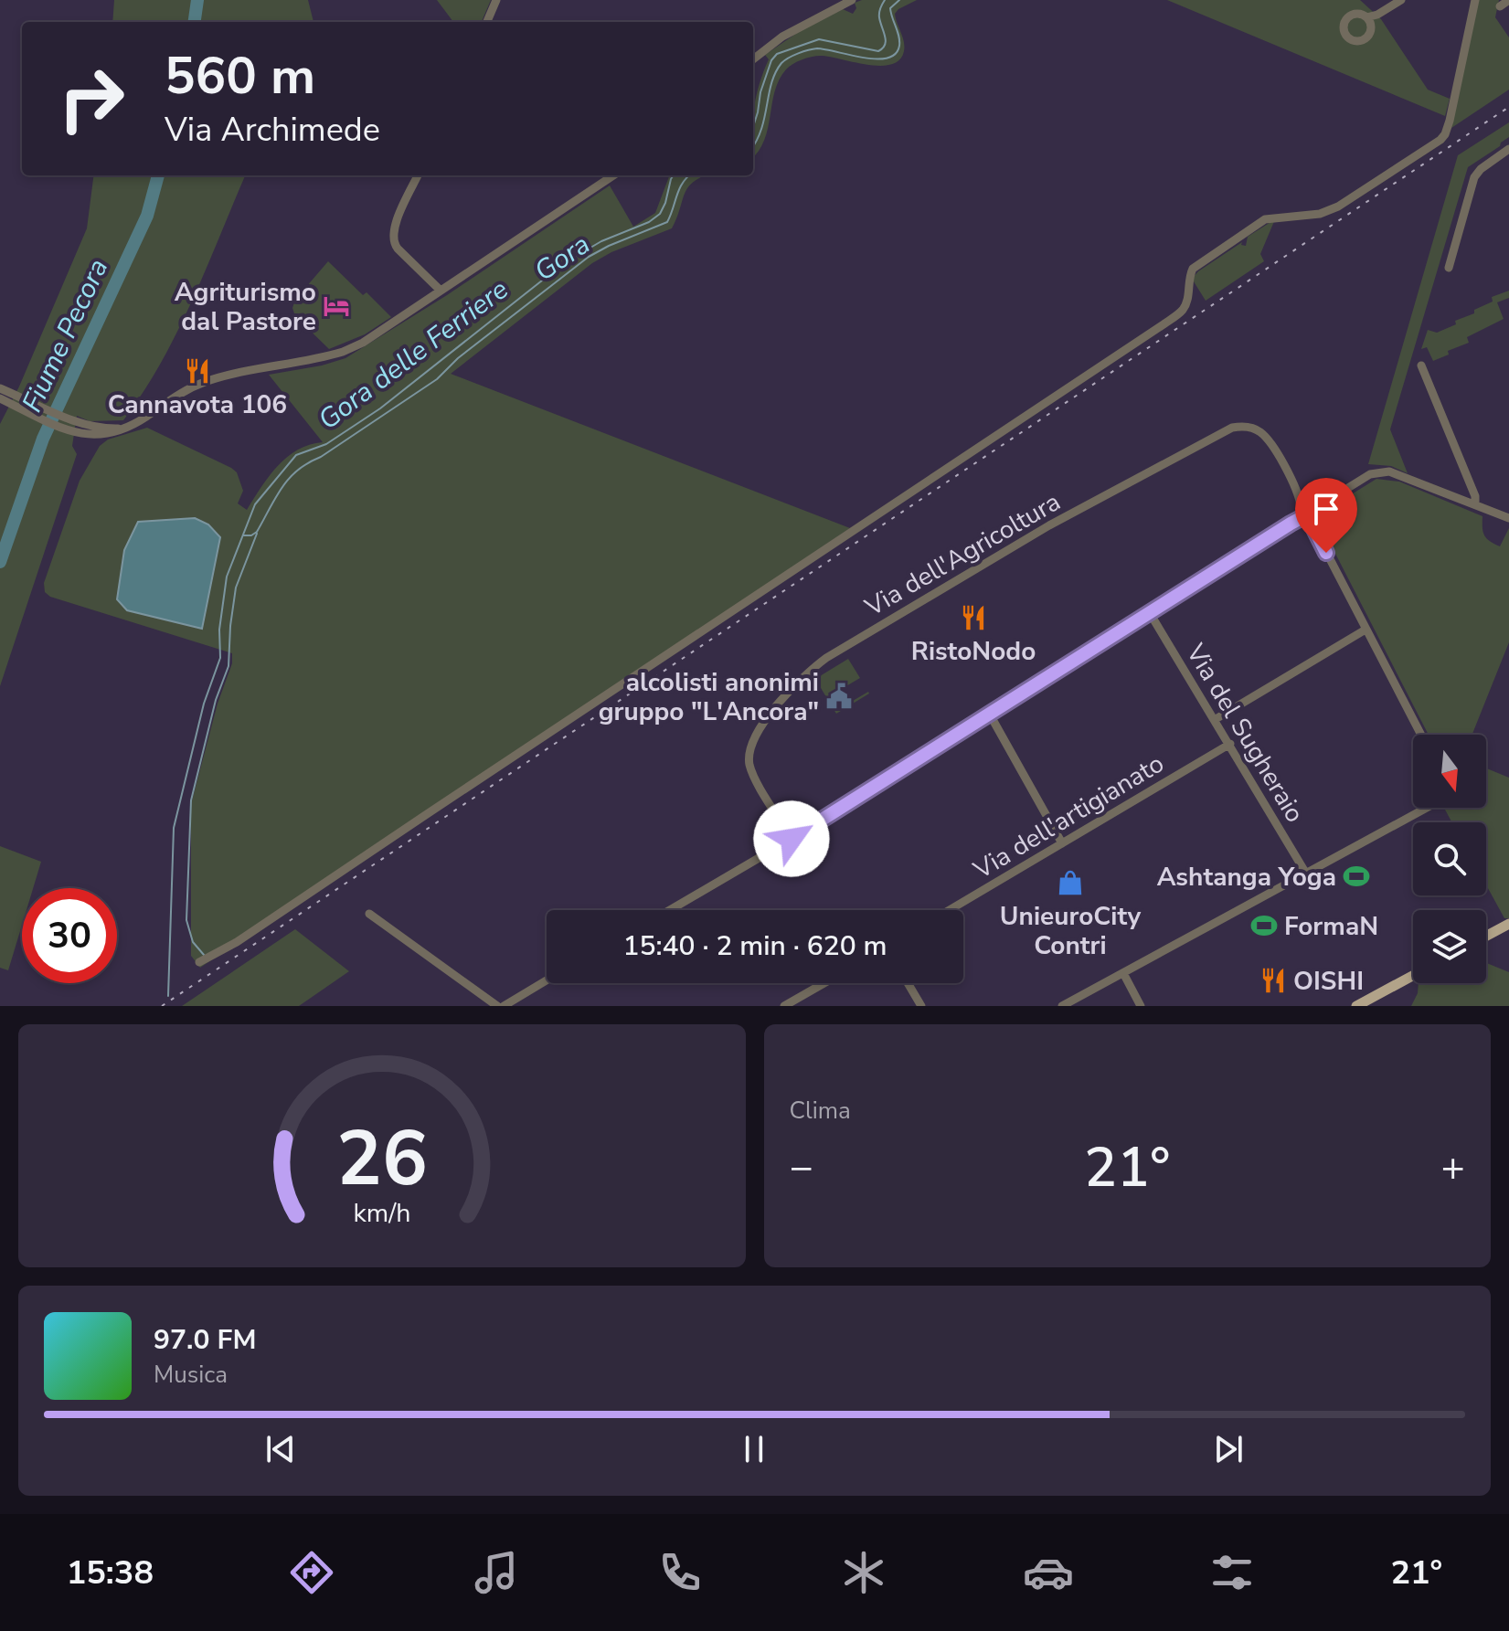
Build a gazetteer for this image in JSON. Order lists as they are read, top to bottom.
{
  "streets": {
    "street": ["Via dell'Agricoltura", "Via del Sugheraio", "Via dell'artigianato"]
  },
  "crossings": [
    ["Via del Sugheraio", "Via dell'artigianato"]
  ],
  "water": ["Gora", "Fiume Pecora", "Gora delle Ferriere"],
  "places": {
    "hotel": ["Agriturismo dal Pastore"],
    "restaurant": ["Cannavota 106", "RistoNodo", "OISHI"],
    "public building": ["alcolisti anonimi gruppo \"L'Ancora\""],
    "sports": ["Ashtanga Yoga", "FormaN"],
    "shop": ["UnieuroCity Contri"]
  },
  "north": "bottom",
  "page": {
    "turn": ["560 m", "Via Archimede"],
    "limit": "30",
    "trip": "15:40 · 2 min · 620 m",
    "tile": "Clima",
    "heat": ["−", "21°", "+"],
    "song": ["97.0 FM", "Musica"],
    "tabs": ["15:38", "21°"],
    "gauge": ["26", "km/h"]
  }
}
